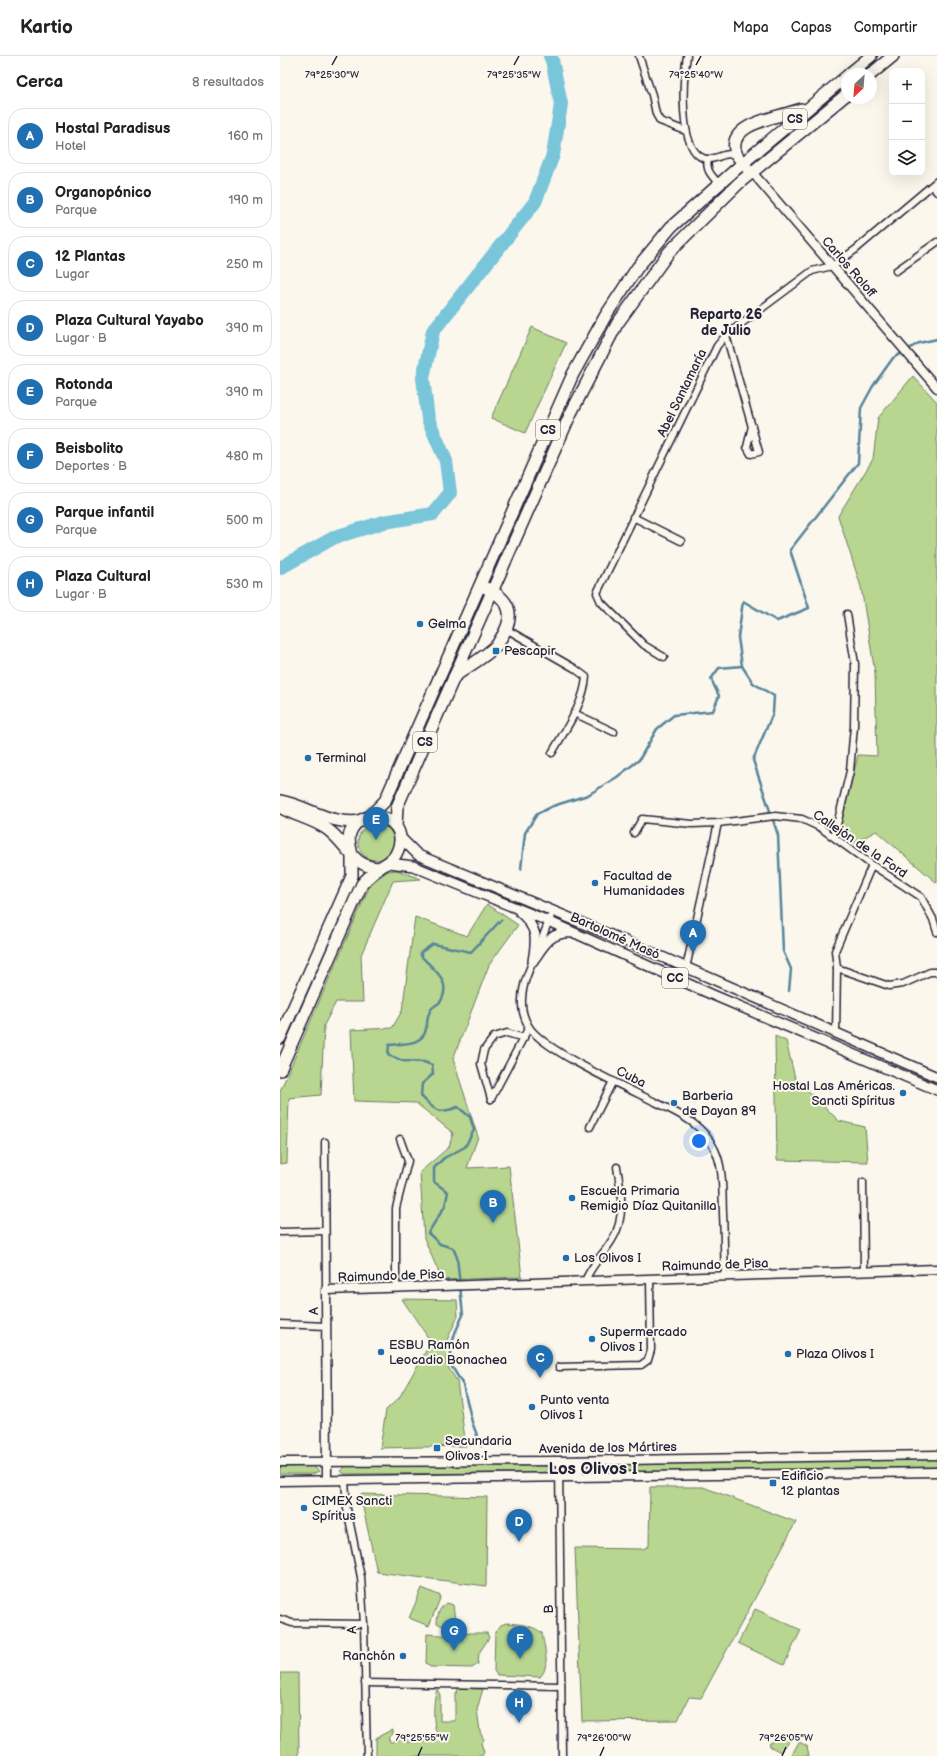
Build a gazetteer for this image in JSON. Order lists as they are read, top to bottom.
{
  "streets": {
    "highway": ["CS", "CC"],
    "main road": [
      "Carlos Roloff",
      "Bartolomé Masó",
      "Raimundo de Pisa",
      "A",
      "Avenida de los Mártires"
    ],
    "street": [
      "Abel Santamaría",
      "Callejón de la Ford",
      "Cuba",
      "B"
    ]
  },
  "crossings": [
    ["CS", "Carlos Roloff"],
    ["CS", "Bartolomé Masó"],
    ["CS", "CC"],
    ["Carlos Roloff", "Abel Santamaría"],
    ["Bartolomé Masó", "CC"],
    ["Bartolomé Masó", "Cuba"],
    ["Cuba", "Raimundo de Pisa"],
    ["Raimundo de Pisa", "A"],
    ["A", "Avenida de los Mártires"],
    ["Avenida de los Mártires", "B"]
  ],
  "districts": ["Reparto 26 de Julio", "Los Olivos I"],
  "places": {
    "other": [
      "Gelma",
      "Terminal",
      "Facultad de Humanidades",
      "Hostal Las Américas. Sancti Spíritus",
      "Barberia de Dayan 89",
      "Escuela Primaria Remigio Díaz Quitanilla",
      "Los Olivos I",
      "Supermercado Olivos I",
      "ESBU Ramón Leocadio Bonachea",
      "Plaza Olivos I",
      "Punto venta Olivos I",
      "CIMEX Sancti Spíritus",
      "Ranchón"
    ],
    "transit": ["Pescapir", "Secundaria Olivos I", "Edificio 12 plantas"]
  },
  "north": "bottom left",
  "page": {
    "header": "Kartio",
    "nav": ["Mapa", "Capas", "Compartir"],
    "heading": ["Cerca", "8 resultados"],
    "map_buttons": ["+", "−"],
    "list": [
      {
        "mark": "A",
        "name": "Hostal Paradisus",
        "note": "Hotel",
        "value": "160 m"
      },
      {
        "mark": "B",
        "name": "Organopónico",
        "note": "Parque",
        "value": "190 m"
      },
      {
        "mark": "C",
        "name": "12 Plantas",
        "note": "Lugar",
        "value": "250 m"
      },
      {
        "mark": "D",
        "name": "Plaza Cultural Yayabo",
        "note": "Lugar · B",
        "value": "390 m"
      },
      {
        "mark": "E",
        "name": "Rotonda",
        "note": "Parque",
        "value": "390 m"
      },
      {
        "mark": "F",
        "name": "Beisbolito",
        "note": "Deportes · B",
        "value": "480 m"
      },
      {
        "mark": "G",
        "name": "Parque infantil",
        "note": "Parque",
        "value": "500 m"
      },
      {
        "mark": "H",
        "name": "Plaza Cultural",
        "note": "Lugar · B",
        "value": "530 m"
      }
    ],
    "pins": [
      "E",
      "A",
      "B",
      "C",
      "D",
      "G",
      "F",
      "H"
    ]
  },
  "coordinates": [
    "79°25'30\"W",
    "79°25'35\"W",
    "79°25'40\"W",
    "79°25'55\"W",
    "79°26'00\"W",
    "79°26'05\"W"
  ]
}
